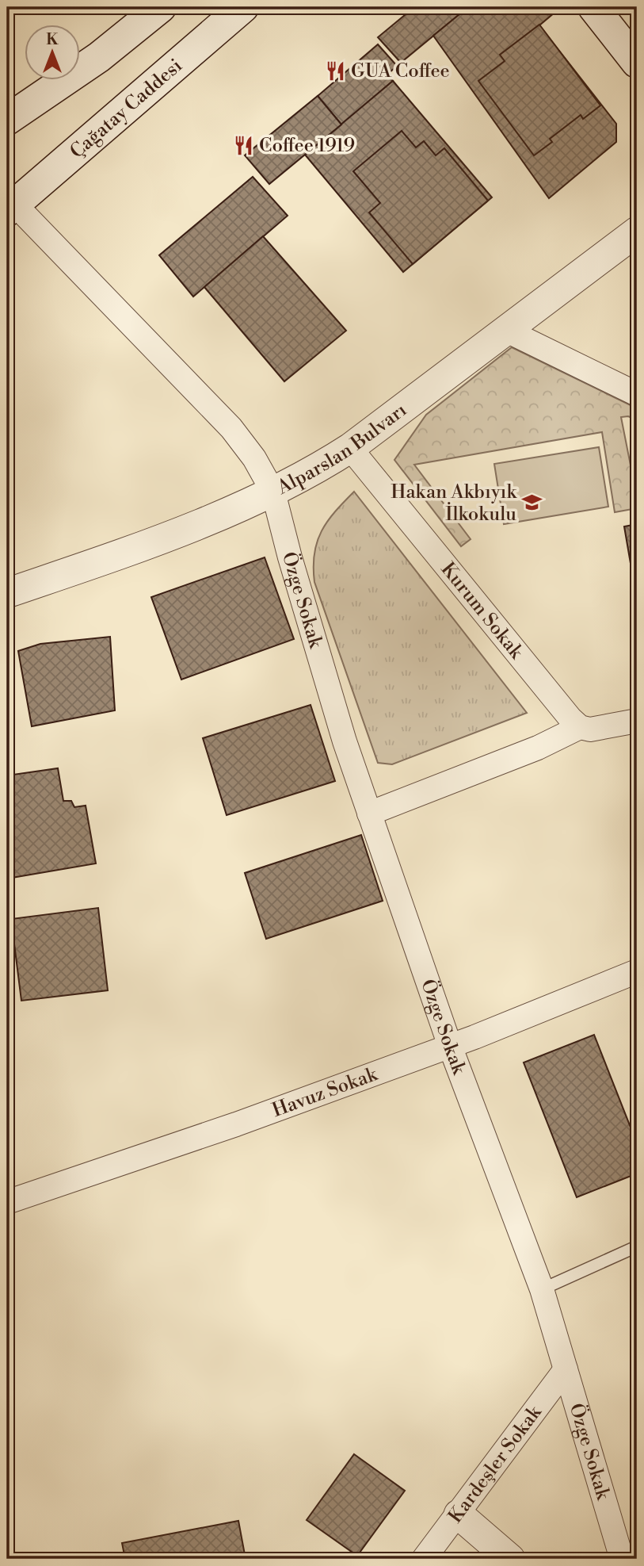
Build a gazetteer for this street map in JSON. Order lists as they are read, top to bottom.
{
  "streets": {
    "main road": ["Çağatay Caddesi"],
    "street": [
      "Alparslan Bulvarı",
      "Özge Sokak",
      "Kurum Sokak",
      "Havuz Sokak",
      "Kardeşler Sokak"
    ]
  },
  "crossings": [
    ["Çağatay Caddesi", "Özge Sokak"],
    ["Alparslan Bulvarı", "Özge Sokak"],
    ["Alparslan Bulvarı", "Kurum Sokak"],
    ["Özge Sokak", "Havuz Sokak"],
    ["Özge Sokak", "Kardeşler Sokak"]
  ],
  "places": {
    "restaurant": ["GUA Coffee", "Coffee 1919"],
    "school or university": ["Hakan Akbıyık İlkokulu"]
  },
  "north": "top"
}
